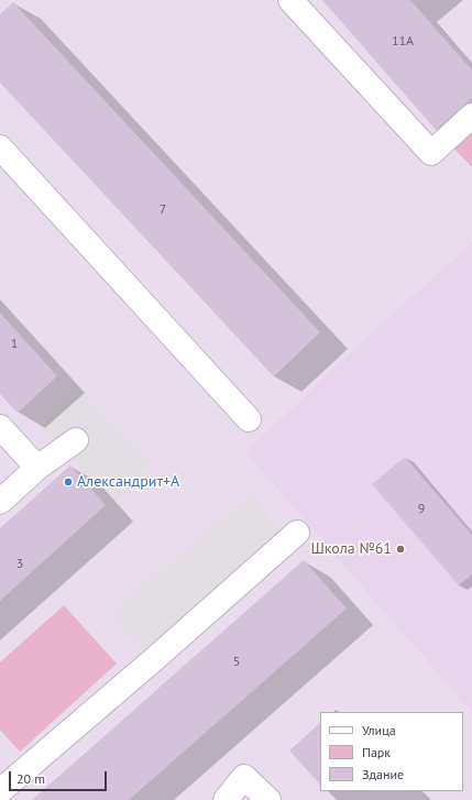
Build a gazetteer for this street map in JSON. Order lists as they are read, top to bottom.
{
  "places": ["Александрит+А", "Школа №61"],
  "house_numbers": [
    "11А",
    "7",
    "1",
    "9",
    "3",
    "5"
  ],
  "legend": ["Улица", "Парк", "Здание"],
  "scale_bar": "20 m"
}
